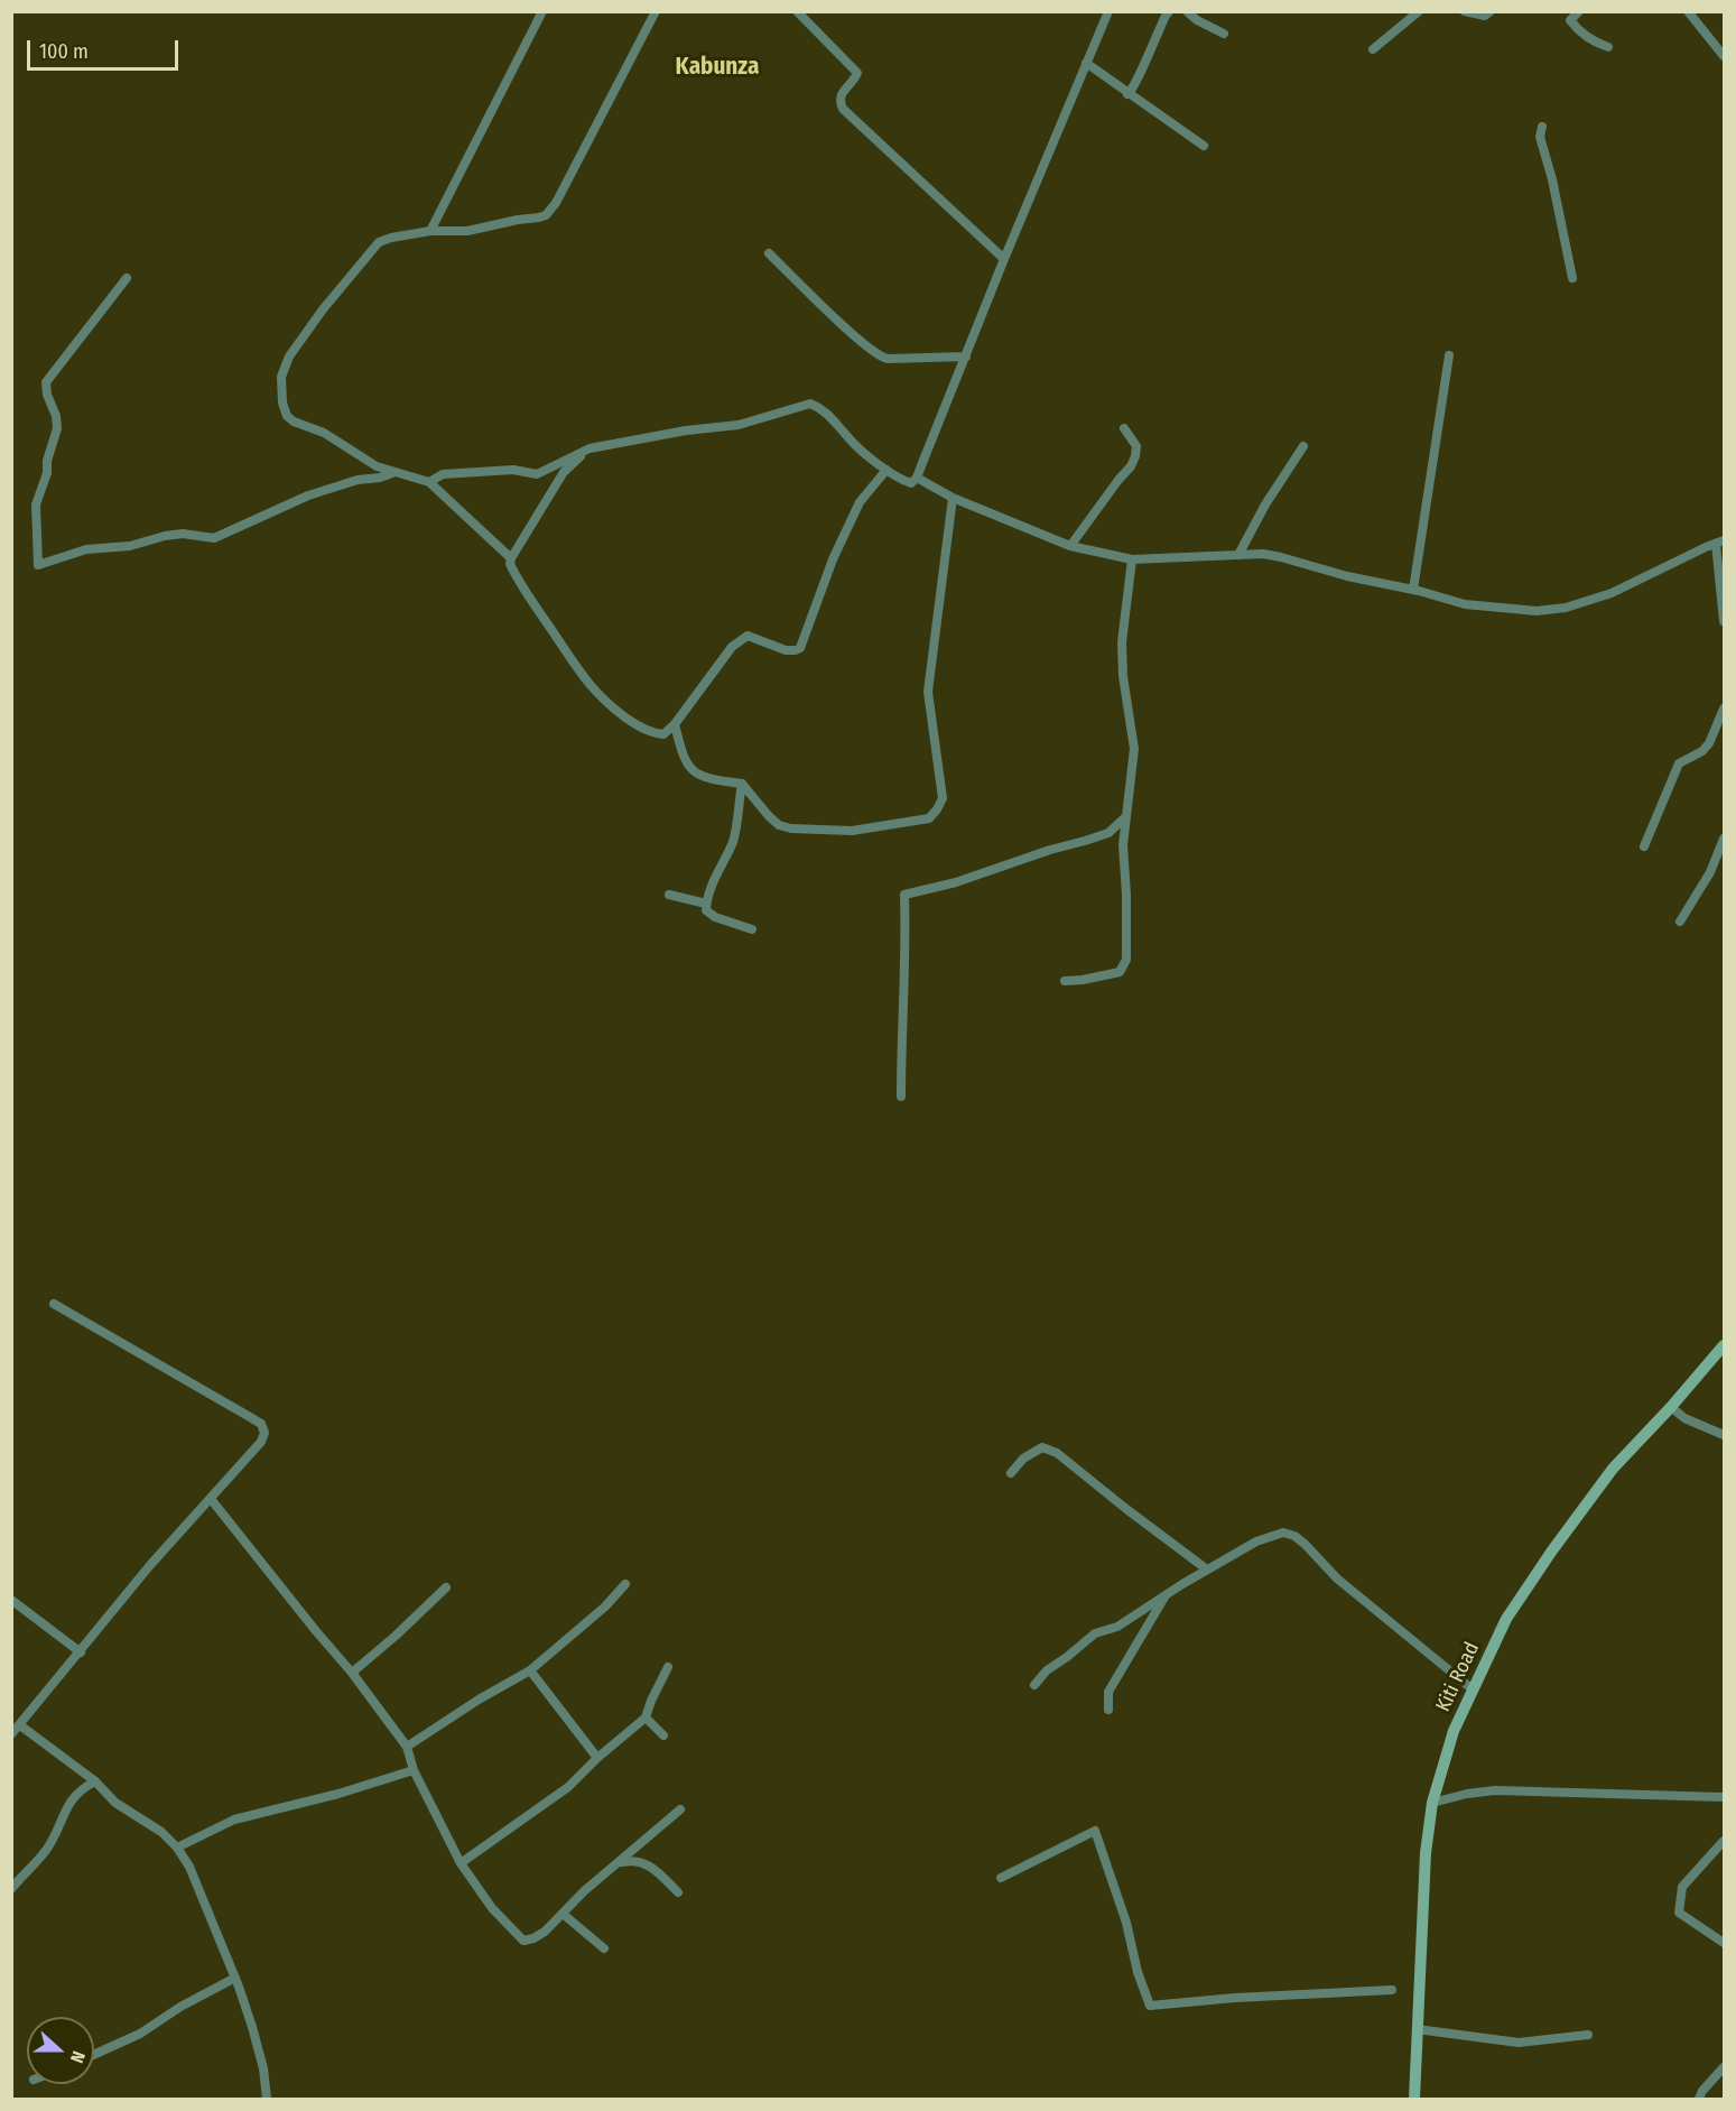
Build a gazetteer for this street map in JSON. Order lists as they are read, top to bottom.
{
  "streets": {
    "street": ["Kiti Road"]
  },
  "districts": ["Kabunza"],
  "scale_bar": "100 m",
  "north": "right"
}
